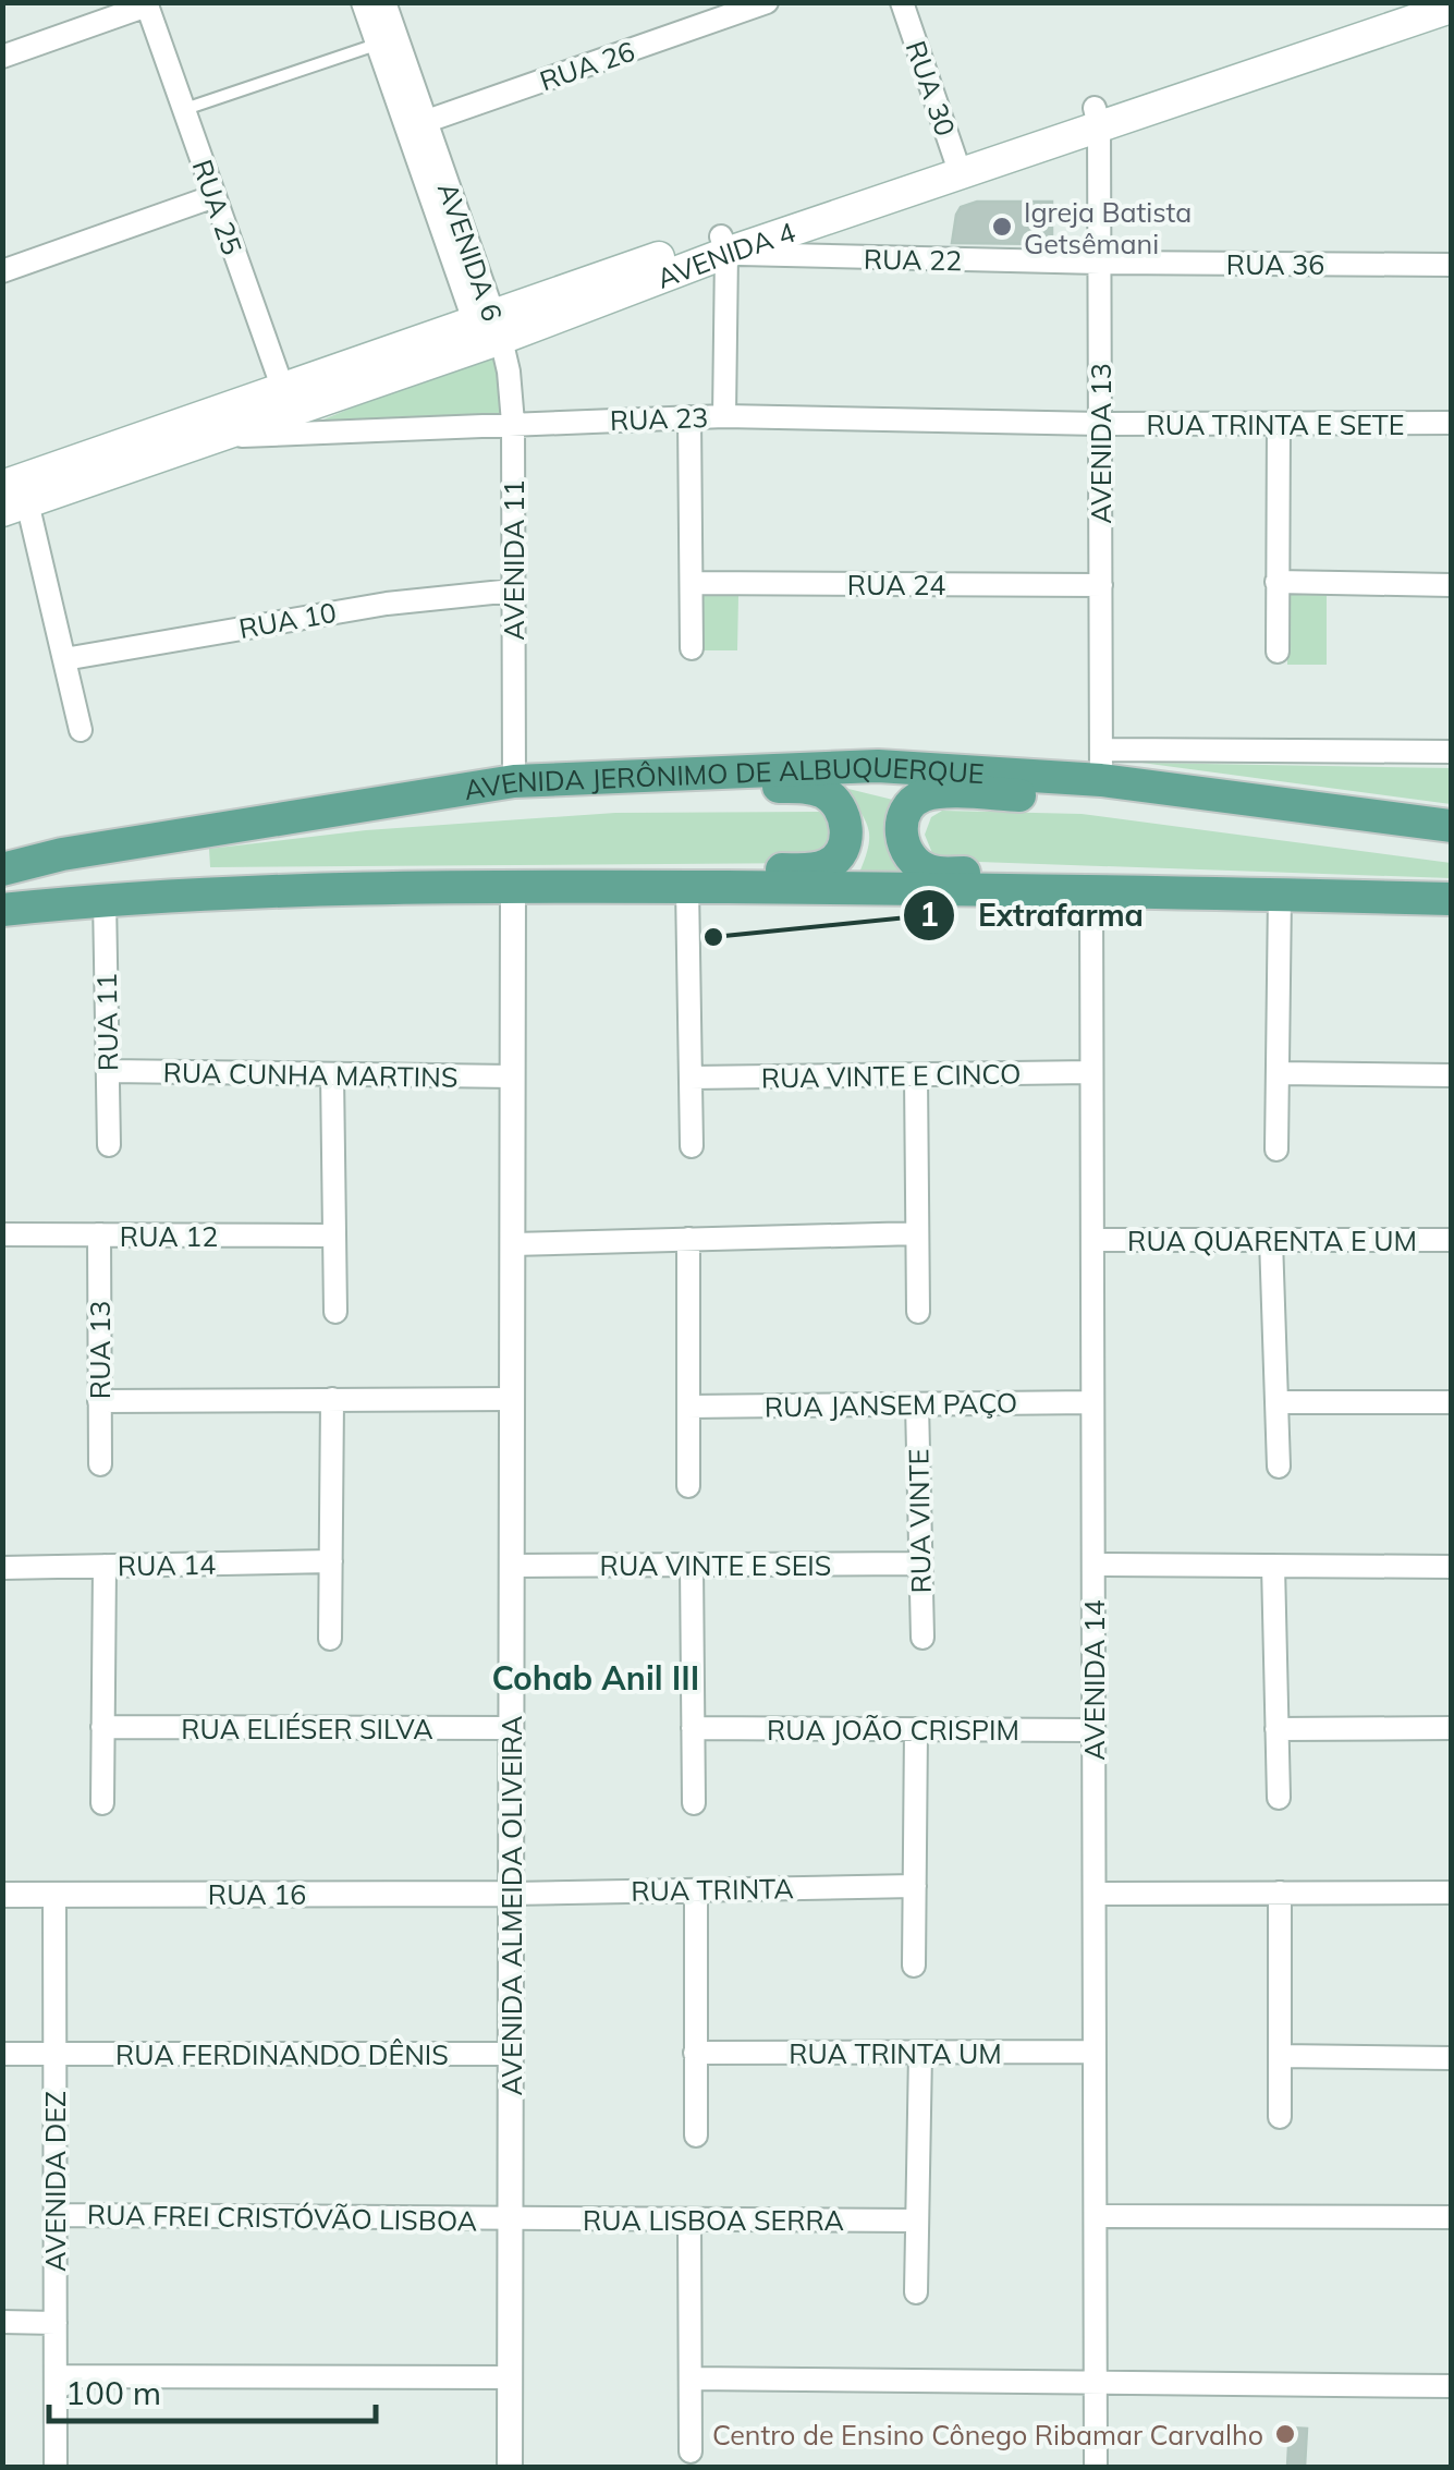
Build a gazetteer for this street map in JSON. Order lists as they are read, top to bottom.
{
  "streets": {
    "main road": ["AVENIDA 4", "AVENIDA JERÔNIMO DE ALBUQUERQUE"],
    "street": [
      "RUA 26",
      "RUA 30",
      "RUA 25",
      "AVENIDA 6",
      "RUA 22",
      "RUA 36",
      "RUA 23",
      "RUA TRINTA E SETE",
      "AVENIDA 13",
      "AVENIDA 11",
      "RUA 24",
      "RUA 10",
      "RUA 11",
      "RUA CUNHA MARTINS",
      "RUA VINTE E CINCO",
      "RUA 12",
      "RUA QUARENTA E UM",
      "RUA 13",
      "RUA JANSEM PAÇO",
      "RUA VINTE",
      "RUA 14",
      "RUA VINTE E SEIS",
      "AVENIDA 14",
      "RUA ELIÉSER SILVA",
      "RUA JOÃO CRISPIM",
      "RUA TRINTA",
      "RUA 16",
      "AVENIDA ALMEIDA OLIVEIRA",
      "RUA TRINTA UM",
      "RUA FERDINANDO DÊNIS",
      "AVENIDA DEZ",
      "RUA FREI CRISTÓVÃO LISBOA",
      "RUA LISBOA SERRA"
    ]
  },
  "crossings": [
    ["RUA 26", "AVENIDA 6"],
    ["RUA 30", "AVENIDA 4"],
    ["RUA 25", "AVENIDA 4"],
    ["AVENIDA 6", "AVENIDA 4"],
    ["AVENIDA 6", "AVENIDA 11"],
    ["AVENIDA 4", "RUA 22"],
    ["AVENIDA 4", "RUA 23"],
    ["AVENIDA 4", "AVENIDA 13"],
    ["AVENIDA 4", "AVENIDA 11"],
    ["RUA 22", "RUA 36"],
    ["RUA 22", "AVENIDA 13"],
    ["RUA 36", "AVENIDA 13"],
    ["RUA 23", "RUA TRINTA E SETE"],
    ["RUA 23", "AVENIDA 13"],
    ["RUA 23", "AVENIDA 11"],
    ["RUA TRINTA E SETE", "AVENIDA 13"],
    ["AVENIDA 13", "RUA 24"],
    ["AVENIDA 13", "AVENIDA JERÔNIMO DE ALBUQUERQUE"],
    ["AVENIDA 11", "RUA 10"],
    ["AVENIDA 11", "AVENIDA JERÔNIMO DE ALBUQUERQUE"],
    ["RUA 11", "RUA CUNHA MARTINS"],
    ["RUA CUNHA MARTINS", "AVENIDA ALMEIDA OLIVEIRA"],
    ["RUA VINTE E CINCO", "AVENIDA 14"],
    ["RUA 12", "RUA 13"],
    ["RUA QUARENTA E UM", "AVENIDA 14"],
    ["RUA JANSEM PAÇO", "RUA VINTE"],
    ["RUA JANSEM PAÇO", "AVENIDA 14"],
    ["RUA VINTE", "RUA VINTE E SEIS"],
    ["RUA VINTE E SEIS", "AVENIDA ALMEIDA OLIVEIRA"],
    ["AVENIDA 14", "RUA JOÃO CRISPIM"],
    ["AVENIDA 14", "RUA TRINTA UM"],
    ["RUA ELIÉSER SILVA", "AVENIDA ALMEIDA OLIVEIRA"],
    ["RUA TRINTA", "RUA 16"],
    ["RUA TRINTA", "AVENIDA ALMEIDA OLIVEIRA"],
    ["RUA 16", "AVENIDA ALMEIDA OLIVEIRA"],
    ["RUA 16", "AVENIDA DEZ"],
    ["AVENIDA ALMEIDA OLIVEIRA", "RUA FERDINANDO DÊNIS"],
    ["AVENIDA ALMEIDA OLIVEIRA", "RUA FREI CRISTÓVÃO LISBOA"],
    ["AVENIDA ALMEIDA OLIVEIRA", "RUA LISBOA SERRA"],
    ["RUA FERDINANDO DÊNIS", "AVENIDA DEZ"],
    ["AVENIDA DEZ", "RUA FREI CRISTÓVÃO LISBOA"],
    ["RUA FREI CRISTÓVÃO LISBOA", "RUA LISBOA SERRA"]
  ],
  "districts": ["Cohab Anil III"],
  "places": ["Igreja Batista Getsêmani", "Extrafarma", "Centro de Ensino Cônego Ribamar Carvalho"],
  "scale_bar": "100 m"
}
